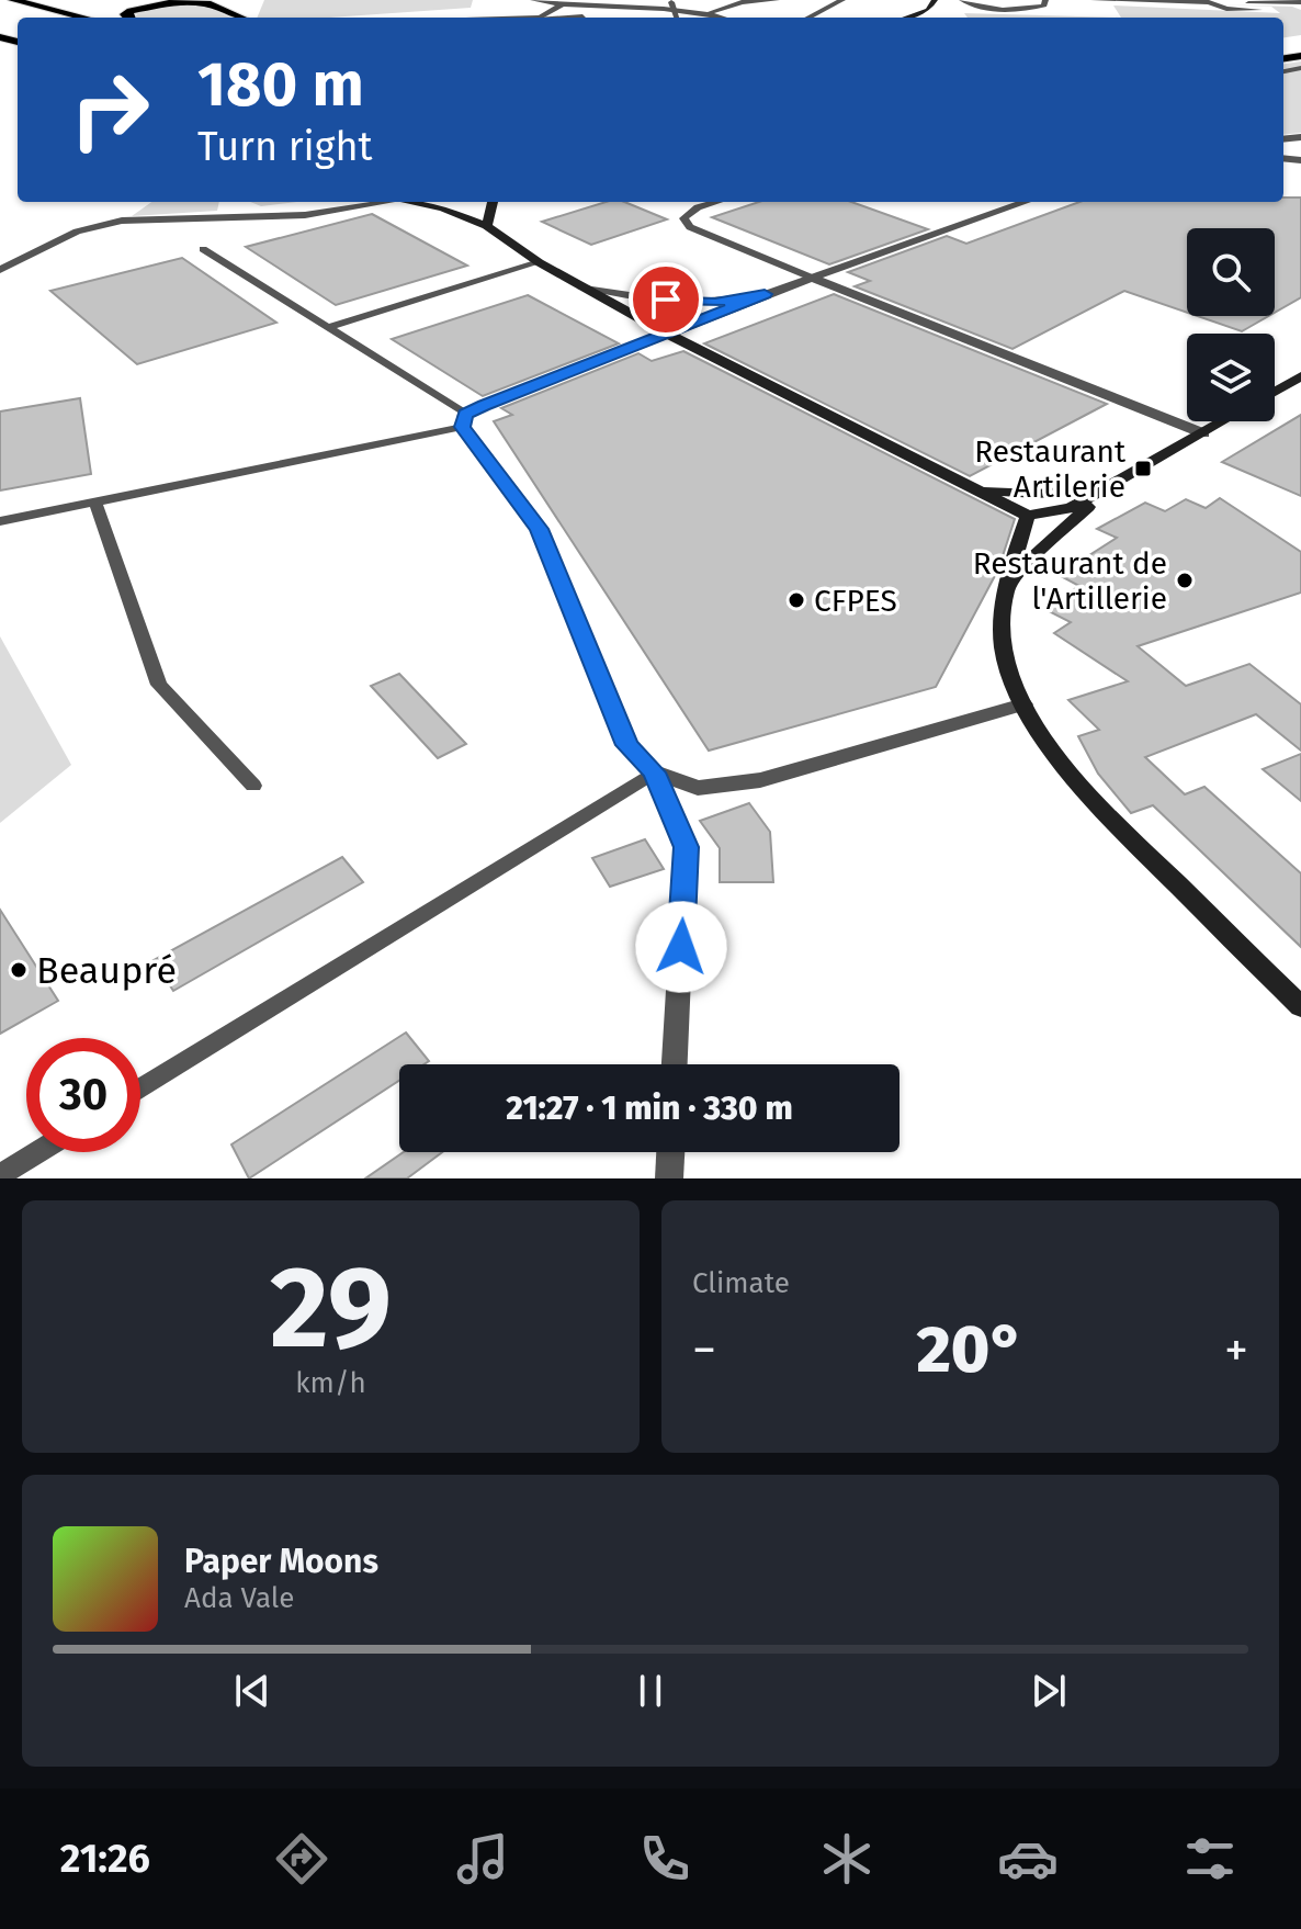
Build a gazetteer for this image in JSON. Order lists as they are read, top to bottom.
{
  "places": {
    "transit": ["Restaurant Artilerie"],
    "other": ["Restaurant de l'Artillerie", "CFPES", "Beaupré"]
  },
  "page": {
    "turn": ["180 m", "Turn right"],
    "limit": "30",
    "trip": "21:27 · 1 min · 330 m",
    "tile": [
      ["29", "km/h"],
      "Climate"
    ],
    "heat": ["−", "20°", "+"],
    "song": ["Paper Moons", "Ada Vale"],
    "tabs": "21:26"
  }
}
